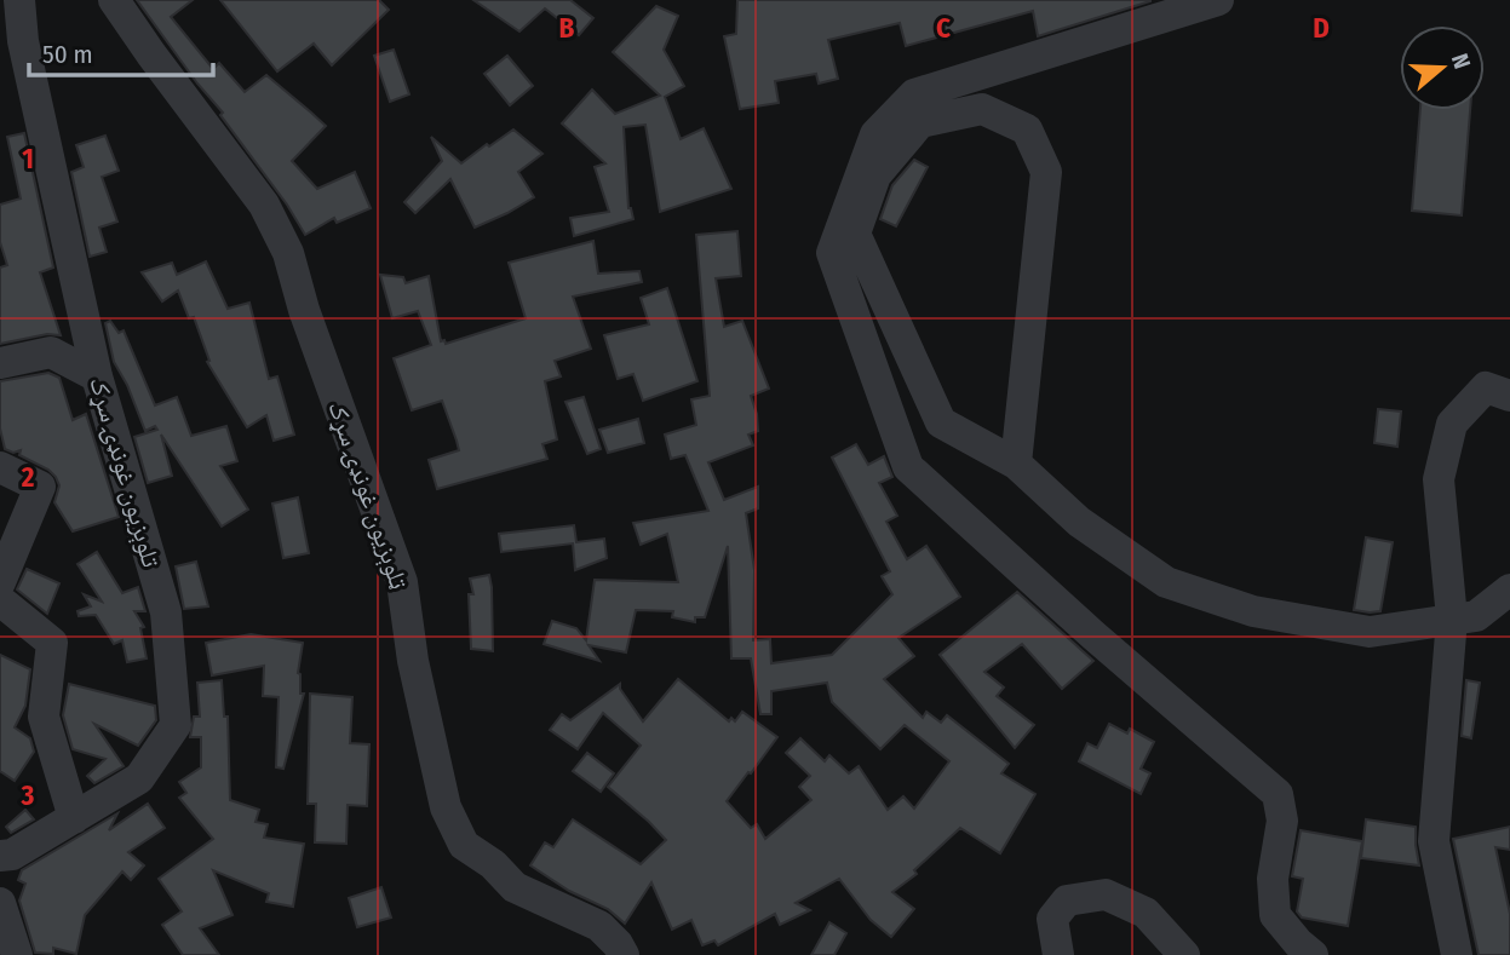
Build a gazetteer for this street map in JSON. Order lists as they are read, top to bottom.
{
  "streets": {
    "street": ["تلوېزيون غونډۍ سړک", "ټلوېزيون غونډۍ سړک"]
  },
  "scale_bar": "50 m",
  "north": "right",
  "grid": {
    "columns": ["B", "C", "D"],
    "rows": ["1", "2", "3"]
  }
}
